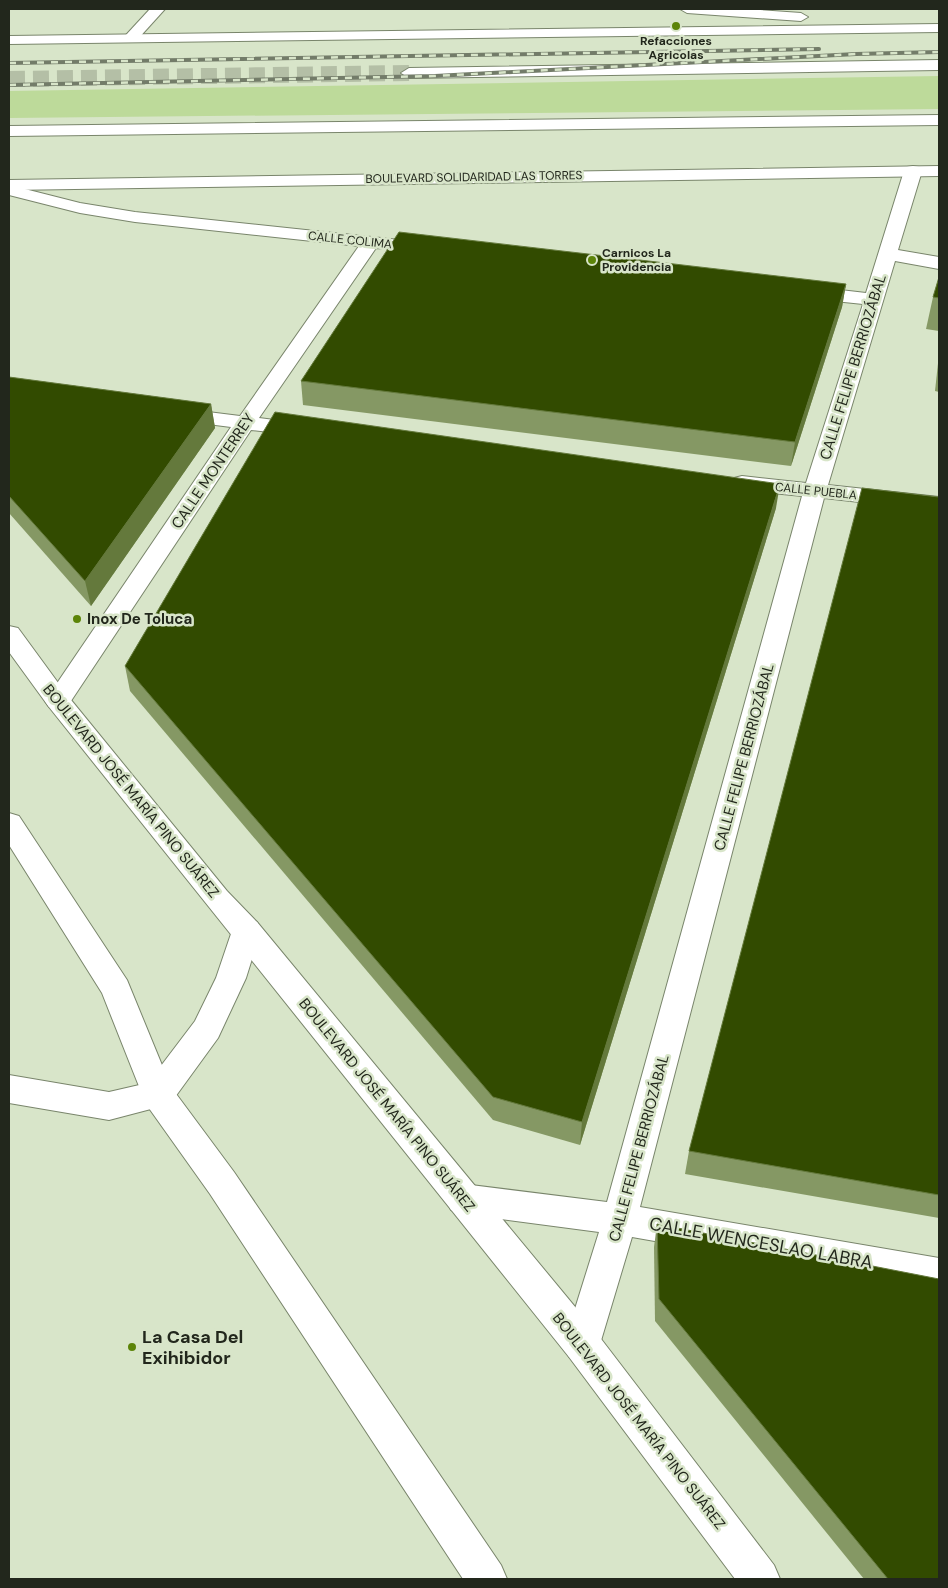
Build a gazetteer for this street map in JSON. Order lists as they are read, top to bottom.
{
  "streets": {
    "main road": [
      "BOULEVARD SOLIDARIDAD LAS TORRES",
      "CALLE COLIMA",
      "CALLE FELIPE BERRIOZÁBAL",
      "CALLE MONTERREY",
      "CALLE PUEBLA",
      "BOULEVARD JOSÉ MARÍA PINO SUÁREZ",
      "CALLE WENCESLAO LABRA"
    ]
  },
  "crossings": [
    ["BOULEVARD SOLIDARIDAD LAS TORRES", "CALLE FELIPE BERRIOZÁBAL"],
    ["CALLE COLIMA", "CALLE MONTERREY"],
    ["CALLE FELIPE BERRIOZÁBAL", "CALLE PUEBLA"],
    ["CALLE FELIPE BERRIOZÁBAL", "BOULEVARD JOSÉ MARÍA PINO SUÁREZ"],
    ["CALLE FELIPE BERRIOZÁBAL", "CALLE WENCESLAO LABRA"],
    ["CALLE MONTERREY", "BOULEVARD JOSÉ MARÍA PINO SUÁREZ"],
    ["BOULEVARD JOSÉ MARÍA PINO SUÁREZ", "CALLE WENCESLAO LABRA"]
  ],
  "places": [
    "Refacciones Agricolas",
    "Carnicos La Providencia",
    "Inox De Toluca",
    "La Casa Del Exihibidor"
  ]
}
